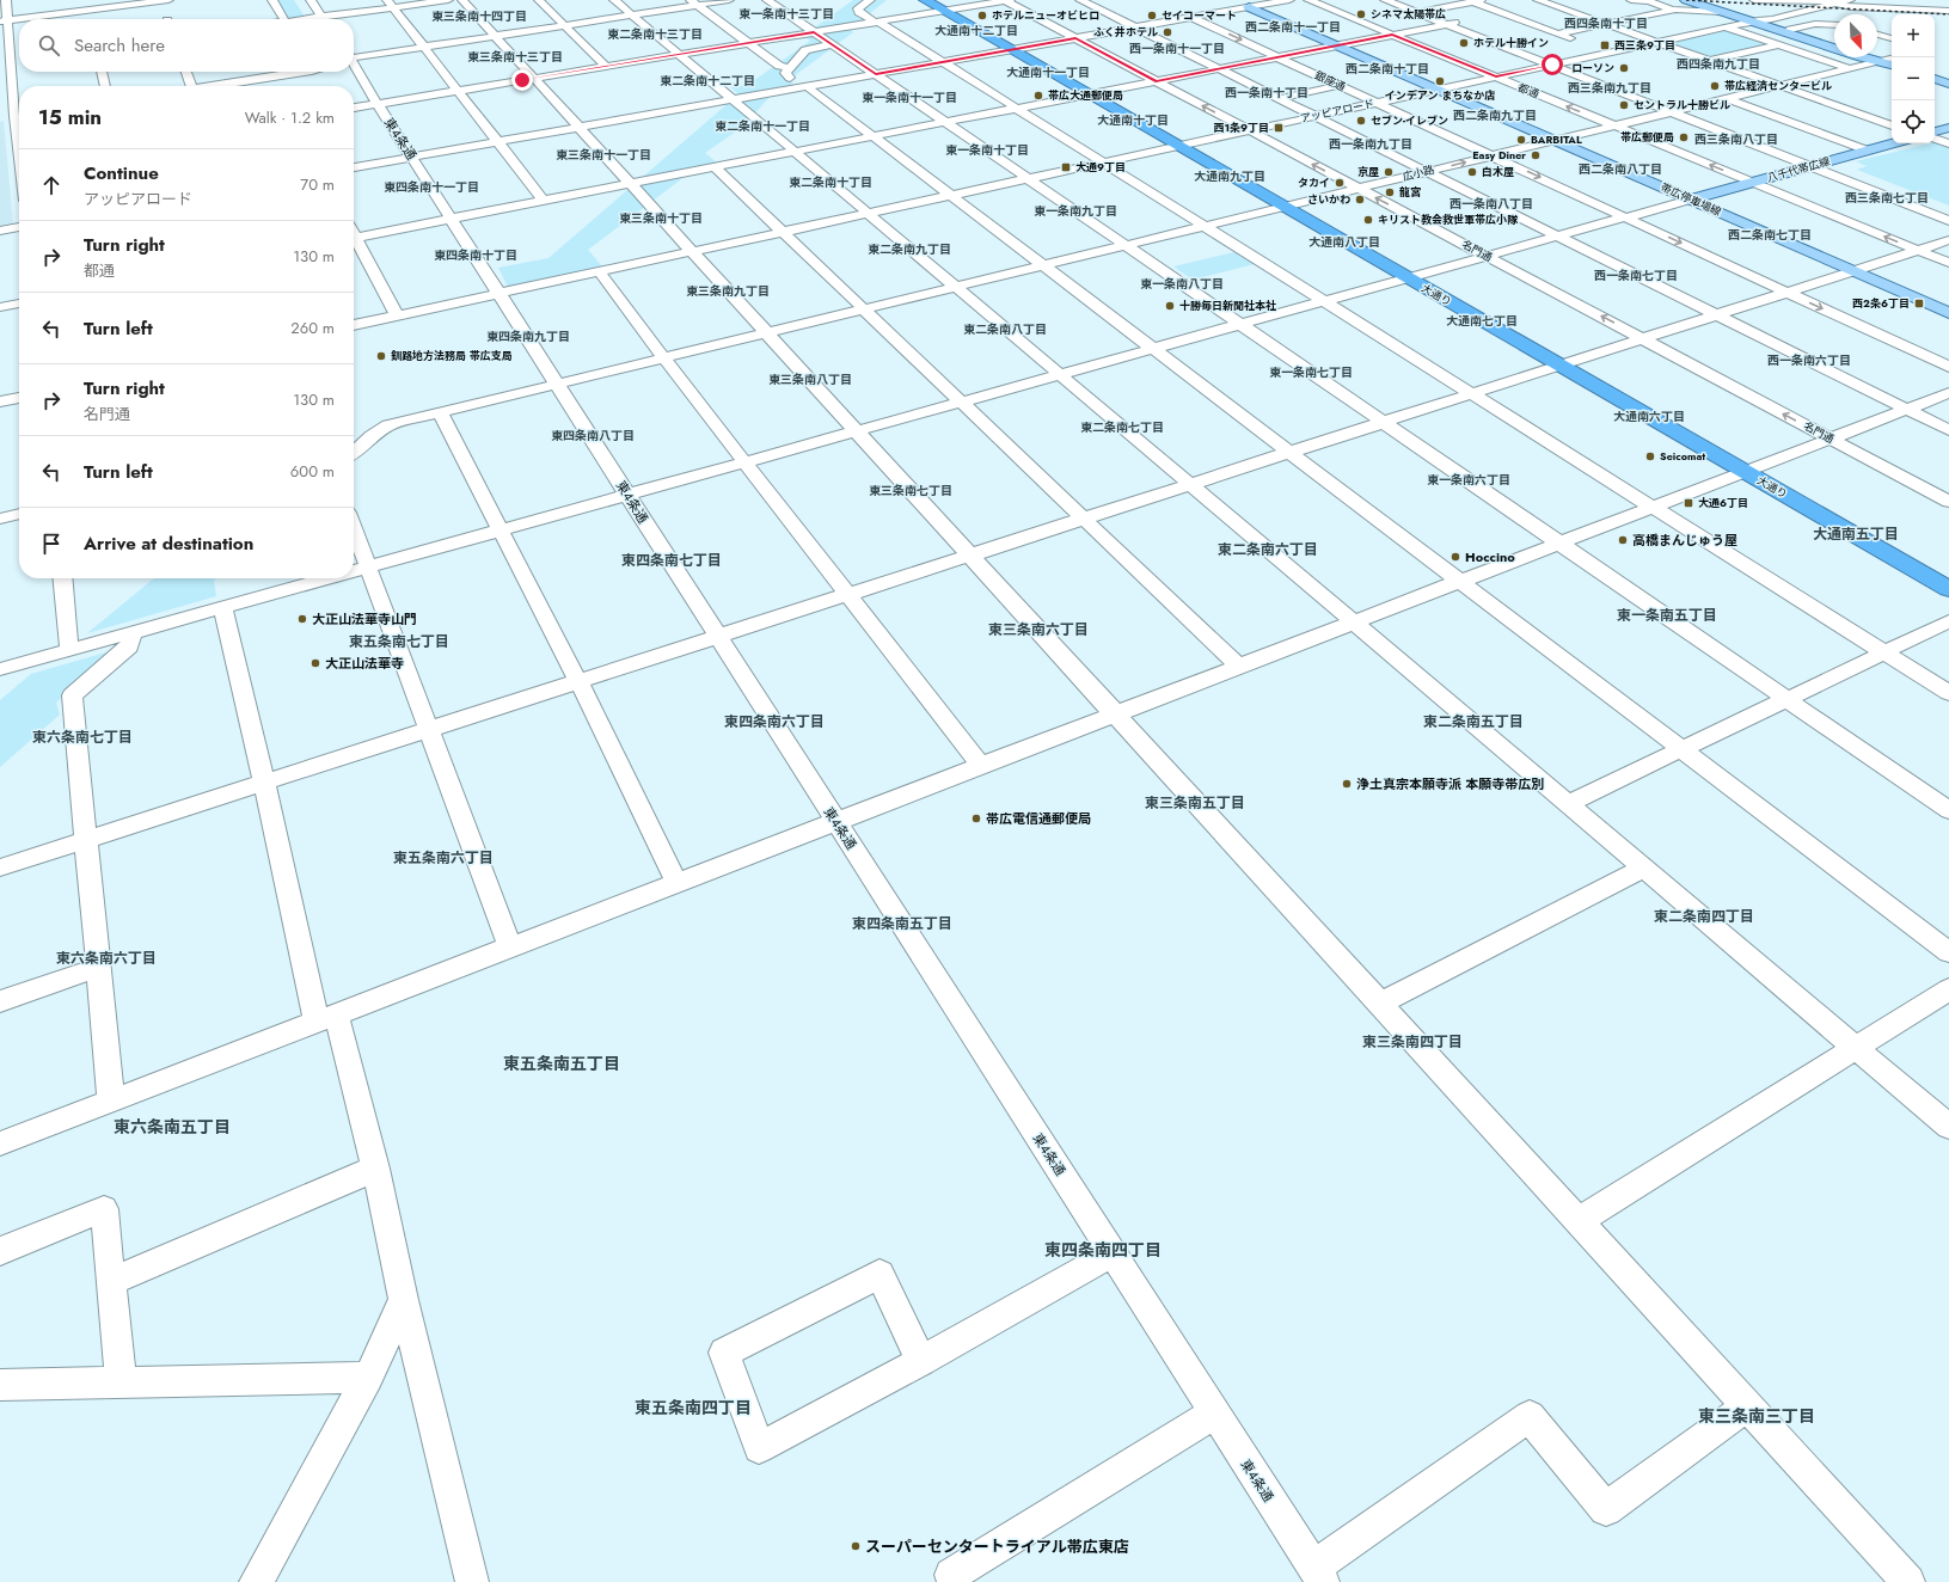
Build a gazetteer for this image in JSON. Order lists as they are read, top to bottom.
{
  "streets": {
    "highway": ["大通り"],
    "main road": ["八千代帯広線", "帯広停車場線"],
    "street": [
      "銀座通",
      "都通",
      "アッピアロード",
      "東４条通",
      "広小路",
      "名門通"
    ]
  },
  "crossings": [
    ["銀座通", "アッピアロード"],
    ["銀座通", "広小路"],
    ["都通", "アッピアロード"],
    ["都通", "八千代帯広線"],
    ["都通", "広小路"],
    ["アッピアロード", "東４条通"],
    ["アッピアロード", "帯広停車場線"],
    ["アッピアロード", "名門通"],
    ["アッピアロード", "大通り"],
    ["東４条通", "広小路"],
    ["八千代帯広線", "帯広停車場線"],
    ["広小路", "帯広停車場線"],
    ["広小路", "名門通"],
    ["広小路", "大通り"]
  ],
  "districts": [
    "東一条南十三丁目",
    "東三条南十四丁目",
    "西四条南十丁目",
    "西二条南十一丁目",
    "大通南十二丁目",
    "東二条南十三丁目",
    "西一条南十一丁目",
    "東三条南十三丁目",
    "西四条南九丁目",
    "西二条南十丁目",
    "大通南十一丁目",
    "東二条南十二丁目",
    "西三条南九丁目",
    "西一条南十丁目",
    "東一条南十一丁目",
    "西二条南九丁目",
    "大通南十丁目",
    "東二条南十一丁目",
    "西三条南八丁目",
    "西一条南九丁目",
    "東一条南十丁目",
    "東三条南十一丁目",
    "西二条南八丁目",
    "大通南九丁目",
    "東二条南十丁目",
    "東四条南十一丁目",
    "西三条南七丁目",
    "西一条南八丁目",
    "東一条南九丁目",
    "東三条南十丁目",
    "西二条南七丁目",
    "大通南八丁目",
    "東二条南九丁目",
    "東四条南十丁目",
    "西一条南七丁目",
    "東一条南八丁目",
    "東三条南九丁目",
    "大通南七丁目",
    "東二条南八丁目",
    "東四条南九丁目",
    "西一条南六丁目",
    "東一条南七丁目",
    "東三条南八丁目",
    "大通南六丁目",
    "東二条南七丁目",
    "東四条南八丁目",
    "東一条南六丁目",
    "東三条南七丁目",
    "大通南五丁目",
    "東二条南六丁目",
    "東四条南七丁目",
    "東一条南五丁目",
    "東三条南六丁目",
    "東五条南七丁目",
    "東四条南六丁目",
    "東二条南五丁目",
    "東六条南七丁目",
    "東三条南五丁目",
    "東五条南六丁目",
    "東二条南四丁目",
    "東四条南五丁目",
    "東六条南六丁目",
    "東三条南四丁目",
    "東五条南五丁目",
    "東六条南五丁目",
    "東四条南四丁目",
    "東五条南四丁目",
    "東三条南三丁目"
  ],
  "places": {
    "other": [
      "シネマ太陽帯広",
      "ホテルニューオビヒロ",
      "セイコーマート",
      "ふく井ホテル",
      "ホテル十勝イン",
      "ローソン",
      "インデアン まちなか店",
      "帯広経済センタービル",
      "帯広大通郵便局",
      "セントラル十勝ビル",
      "セブン-イレブン",
      "帯広郵便局",
      "BARBITAL",
      "Easy Diner",
      "京屋",
      "白木屋",
      "タカイ",
      "龍宮",
      "さいかわ",
      "キリスト教会救世軍帯広小隊",
      "十勝毎日新聞社本社",
      "釧路地方法務局 帯広支局",
      "Seicomat",
      "高橋まんじゅう屋",
      "Hoccino",
      "大正山法華寺山門",
      "大正山法華寺",
      "浄土真宗本願寺派 本願寺帯広別",
      "帯広電信通郵便局",
      "スーパーセンタートライアル帯広東店"
    ],
    "transit": [
      "西三条9丁目",
      "西1条9丁目",
      "大通9丁目",
      "西2条6丁目",
      "大通6丁目"
    ]
  },
  "north": "bottom right",
  "page": {
    "map_buttons": ["+", "−"],
    "search": "Search here",
    "heading": ["15 min", "Walk · 1.2 km"],
    "list": [
      ["Continue", "アッピアロード", "70 m"],
      ["Turn right", "都通", "130 m"],
      ["Turn left", "260 m"],
      ["Turn right", "名門通", "130 m"],
      ["Turn left", "600 m"],
      "Arrive at destination"
    ]
  }
}
